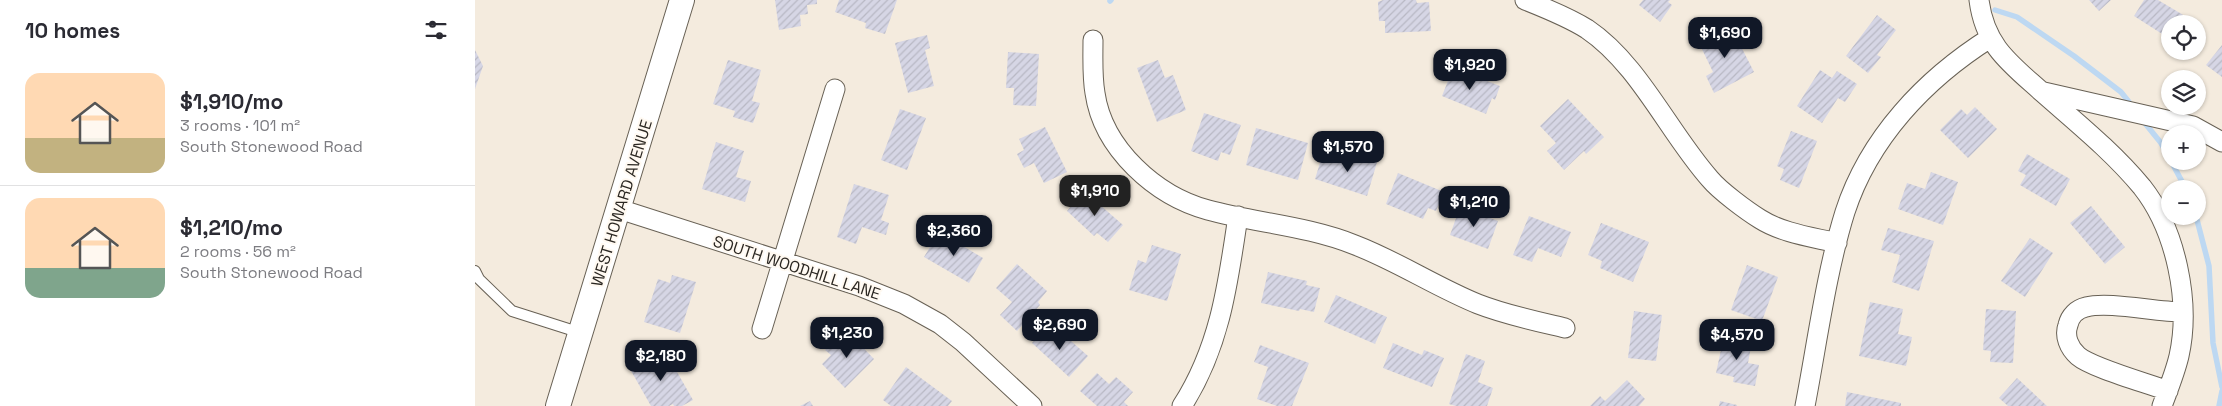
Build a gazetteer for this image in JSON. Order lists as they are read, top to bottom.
{
  "streets": {
    "street": ["WEST HOWARD AVENUE", "SOUTH WOODHILL LANE"]
  },
  "crossings": [
    ["WEST HOWARD AVENUE", "SOUTH WOODHILL LANE"]
  ],
  "page": {
    "heading": "10 homes",
    "map_buttons": ["+", "−"],
    "price": [
      "$1,690",
      "$1,920",
      "$1,570",
      "$1,910",
      "$1,210",
      "$2,360",
      "$2,690",
      "$1,230",
      "$4,570",
      "$2,180"
    ],
    "list": [
      {
        "name": "$1,910/mo",
        "note": "3 rooms · 101 m² · South Stonewood Road"
      },
      {
        "name": "$1,210/mo",
        "note": "2 rooms · 56 m² · South Stonewood Road"
      }
    ]
  }
}
